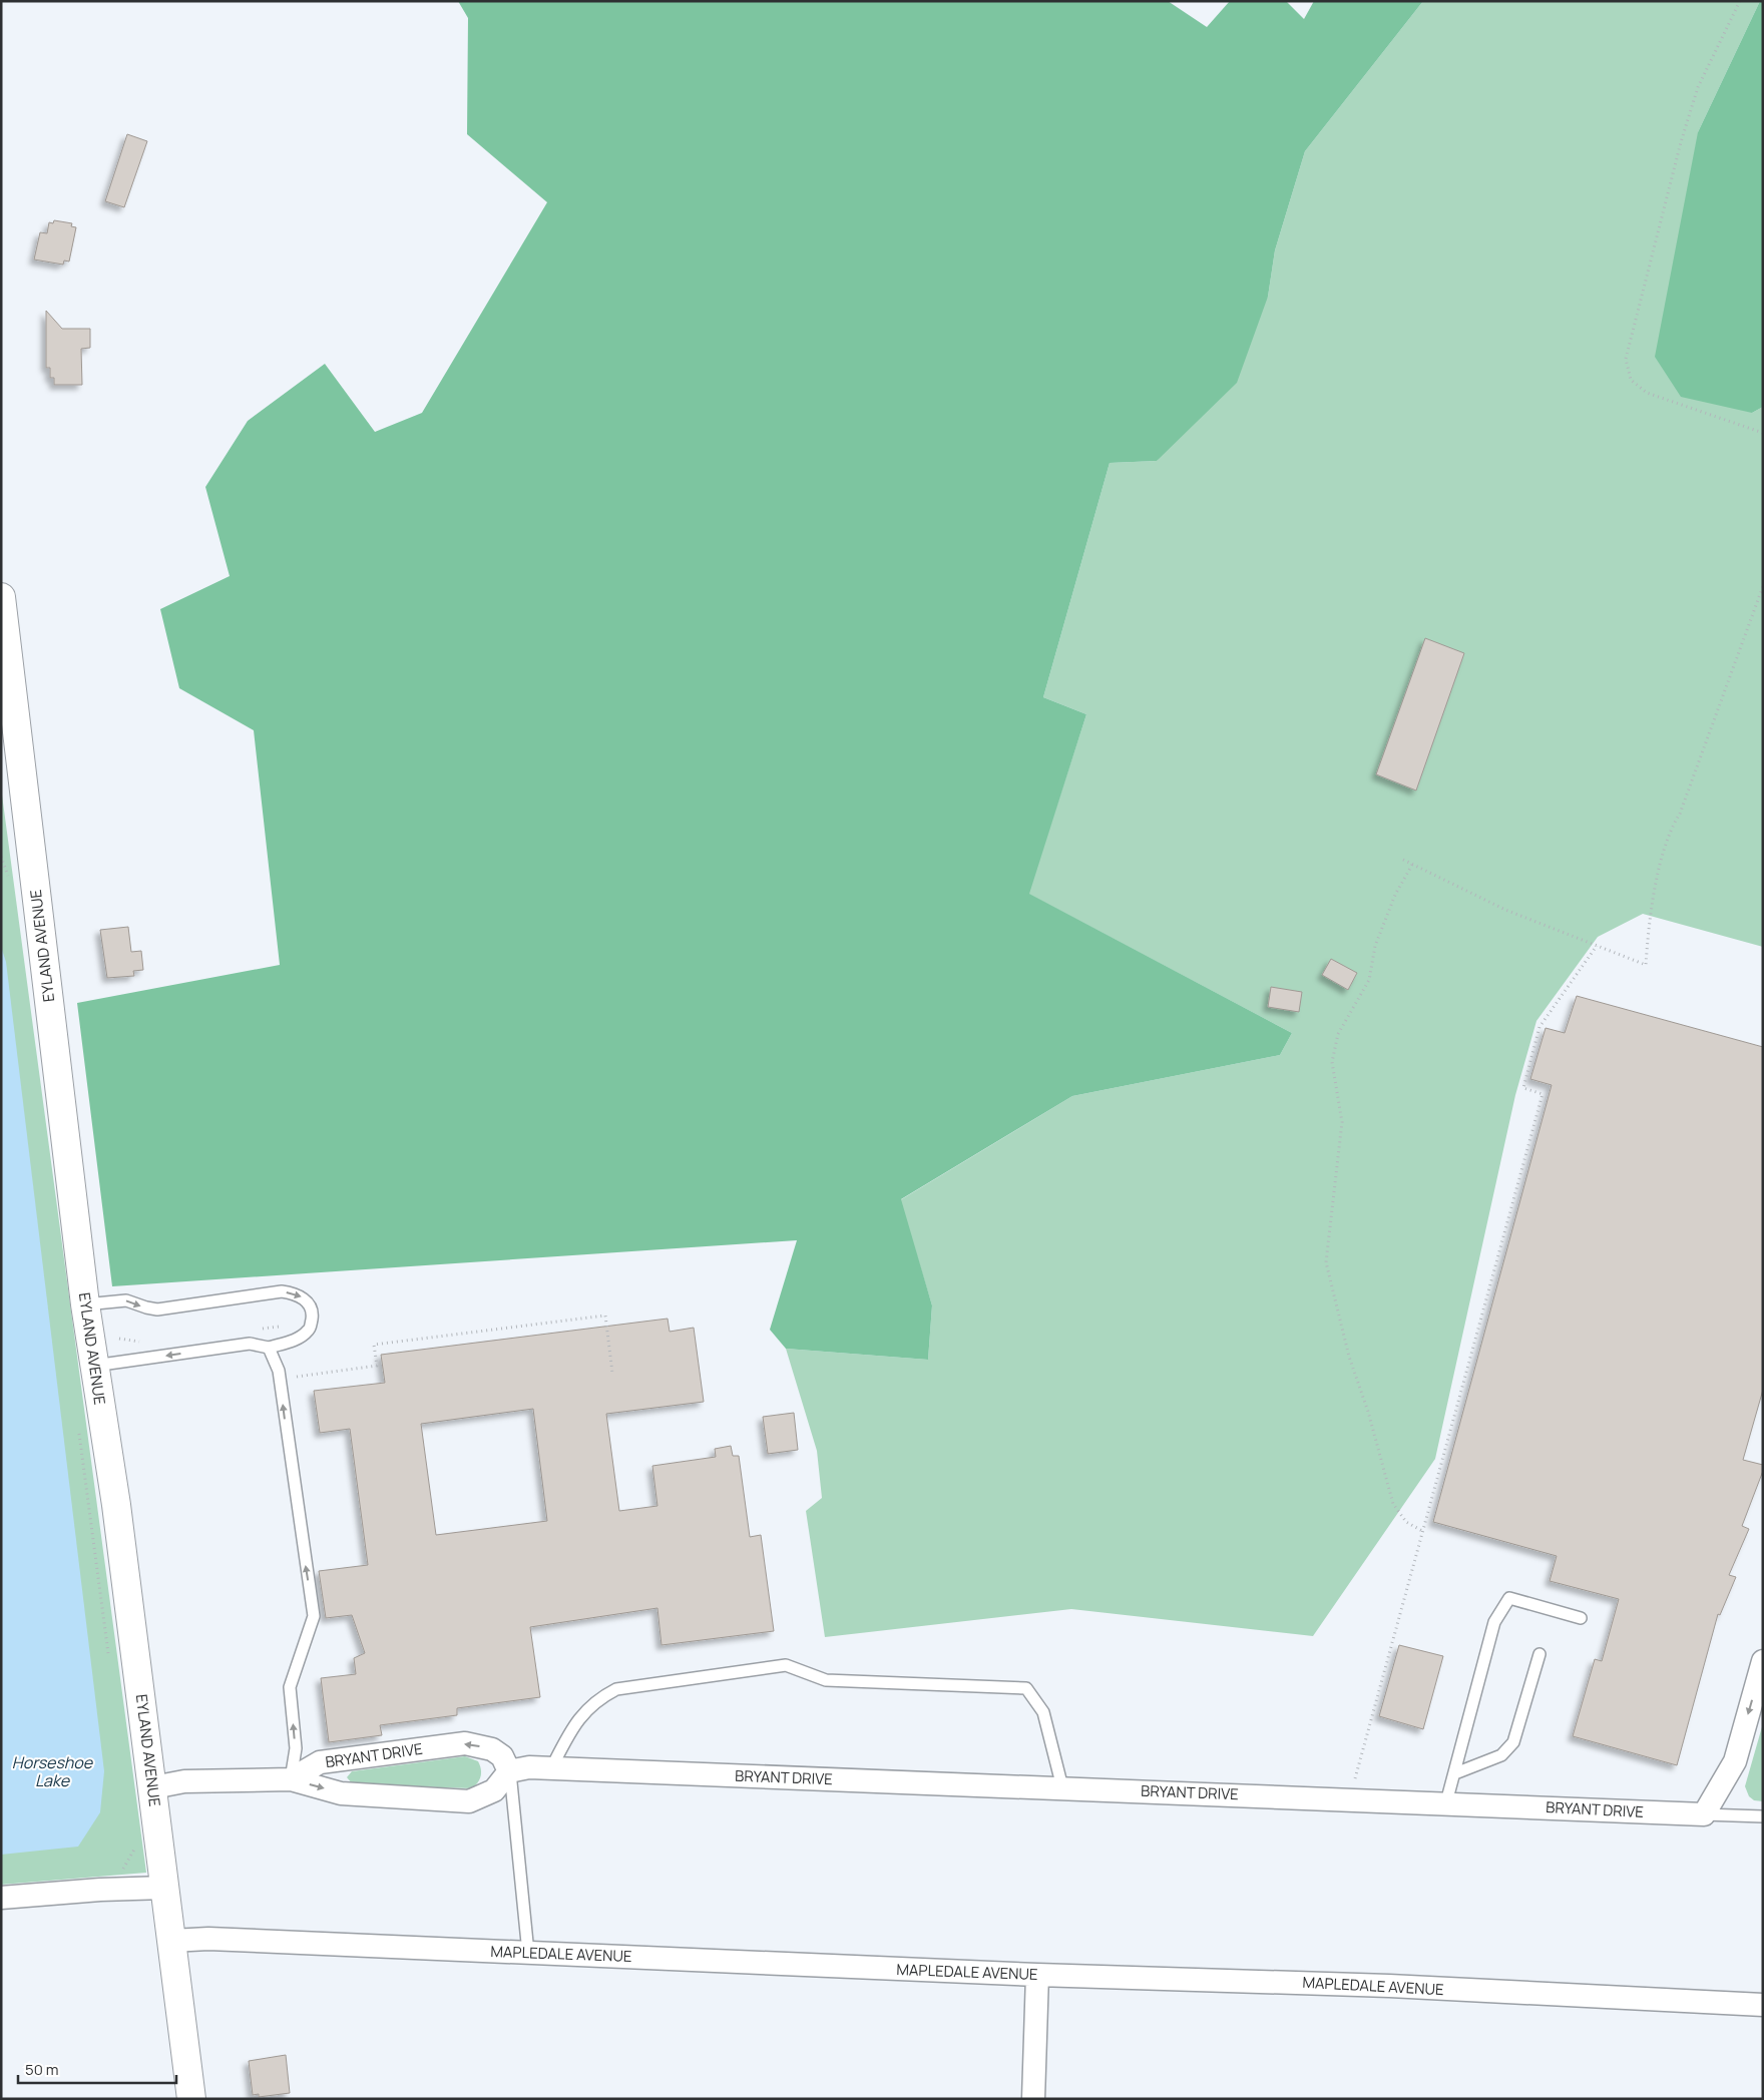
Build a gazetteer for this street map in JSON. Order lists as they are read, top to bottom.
{
  "streets": {
    "street": ["EYLAND AVENUE", "BRYANT DRIVE", "MAPLEDALE AVENUE"]
  },
  "crossings": [
    ["EYLAND AVENUE", "BRYANT DRIVE"],
    ["EYLAND AVENUE", "MAPLEDALE AVENUE"]
  ],
  "water": ["Horseshoe Lake"],
  "scale_bar": "50 m"
}
